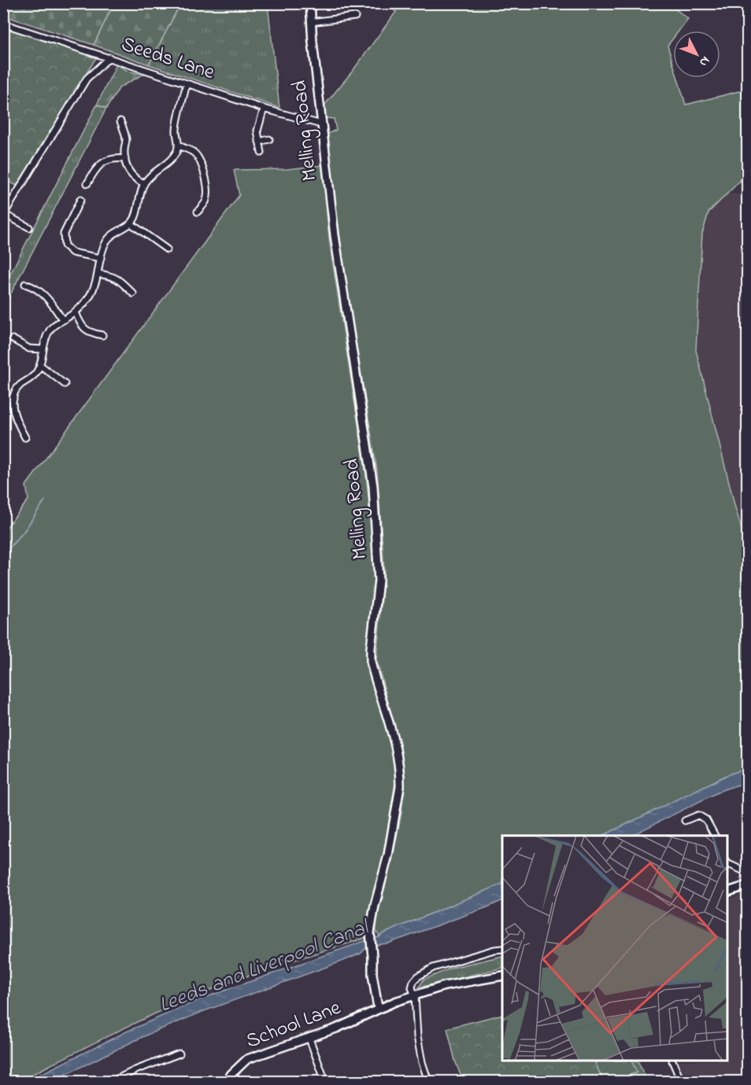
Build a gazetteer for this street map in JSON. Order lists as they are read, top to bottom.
{
  "streets": {
    "street": ["Seeds Lane", "Melling Road", "School Lane"]
  },
  "crossings": [
    ["Seeds Lane", "Melling Road"],
    ["Melling Road", "School Lane"]
  ],
  "water": ["Leeds and Liverpool Canal"],
  "north": "bottom right"
}
